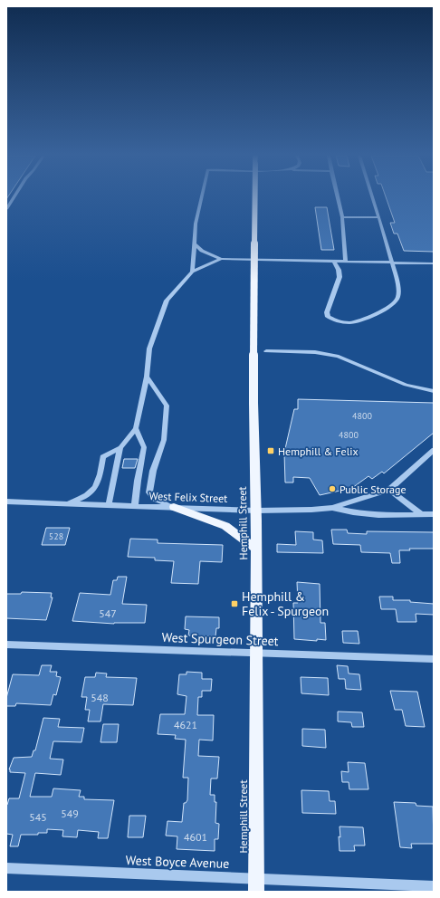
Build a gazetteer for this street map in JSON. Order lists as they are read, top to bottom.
{
  "streets": {
    "main road": ["Hemphill Street"],
    "street": ["West Felix Street", "West Spurgeon Street", "West Boyce Avenue"]
  },
  "crossings": [
    ["West Felix Street", "Hemphill Street"],
    ["Hemphill Street", "West Spurgeon Street"],
    ["Hemphill Street", "West Boyce Avenue"]
  ],
  "places": {
    "transit": ["Hemphill & Felix", "Hemphill & Felix - Spurgeon"],
    "other": ["Public Storage"]
  },
  "house_numbers": [
    "4800",
    "4800",
    "528",
    "547",
    "548",
    "4621",
    "549",
    "545",
    "4601"
  ]
}
